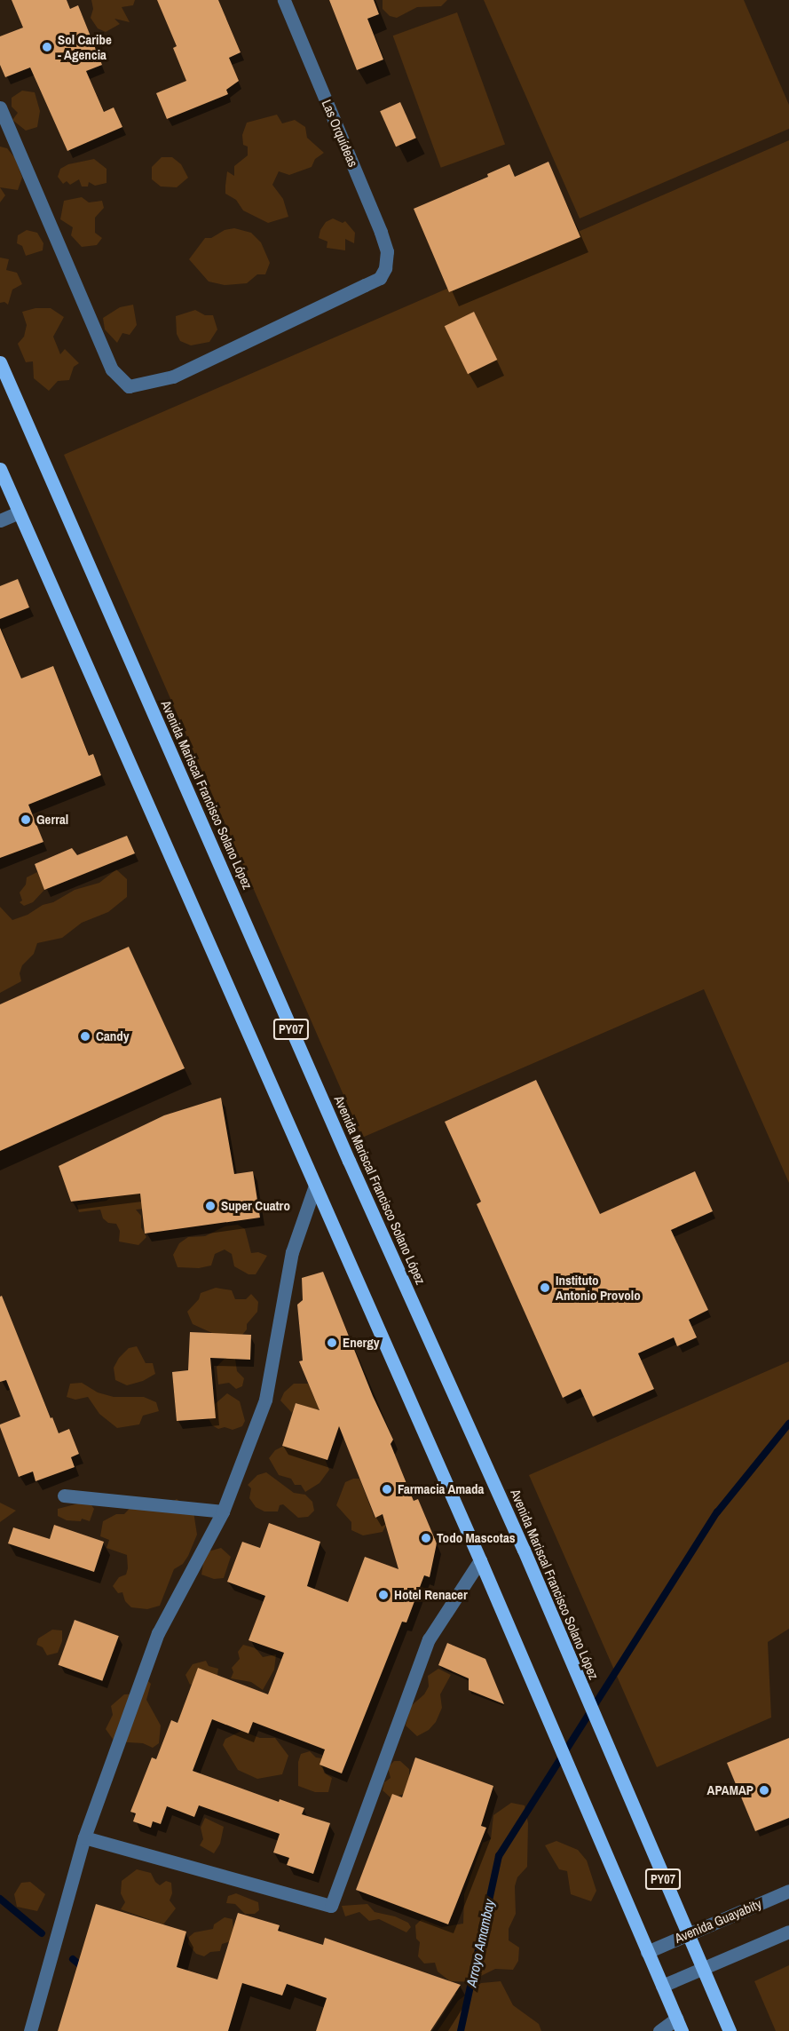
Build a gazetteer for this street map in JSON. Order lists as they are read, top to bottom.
{
  "streets": {
    "main road": ["Avenida Mariscal Francisco Solano López", "PY07"],
    "street": ["Las Orquídeas", "Avenida Guayabity"]
  },
  "crossings": [
    ["Avenida Mariscal Francisco Solano López", "Avenida Guayabity"],
    ["PY07", "Avenida Guayabity"]
  ],
  "water": ["Arroyo Amambay"],
  "places": [
    "Sol Caribe - Agencia",
    "Gerral",
    "Candy",
    "Super Cuatro",
    "Instituto Antonio Provolo",
    "Energy",
    "Farmacia Amada",
    "Todo Mascotas",
    "Hotel Renacer",
    "APAMAP"
  ]
}
